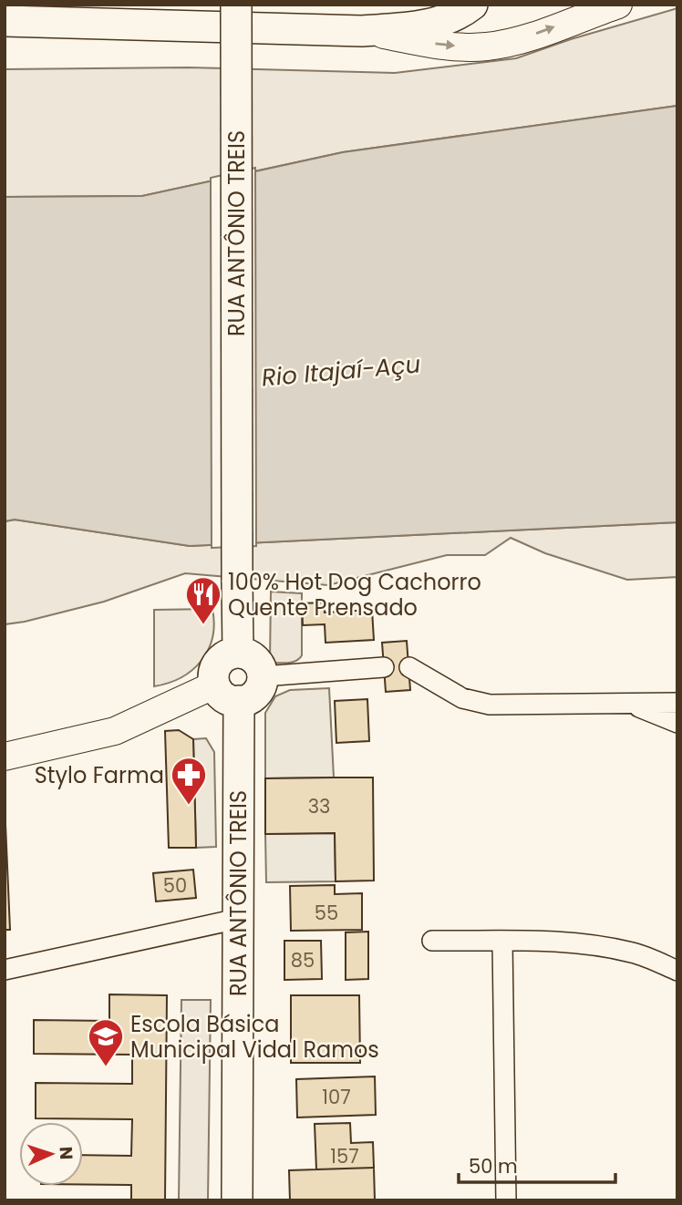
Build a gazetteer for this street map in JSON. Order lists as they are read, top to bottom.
{
  "streets": {
    "main road": ["RUA ANTÔNIO TREIS"]
  },
  "water": ["Rio Itajaí-Açu"],
  "places": {
    "restaurant": ["100% Hot Dog Cachorro Quente Prensado"],
    "pharmacy": ["Stylo Farma"],
    "school or university": ["Escola Básica Municipal Vidal Ramos"]
  },
  "house_numbers": [
    "33",
    "50",
    "55",
    "85",
    "107",
    "157"
  ],
  "scale_bar": "50 m",
  "north": "right"
}
